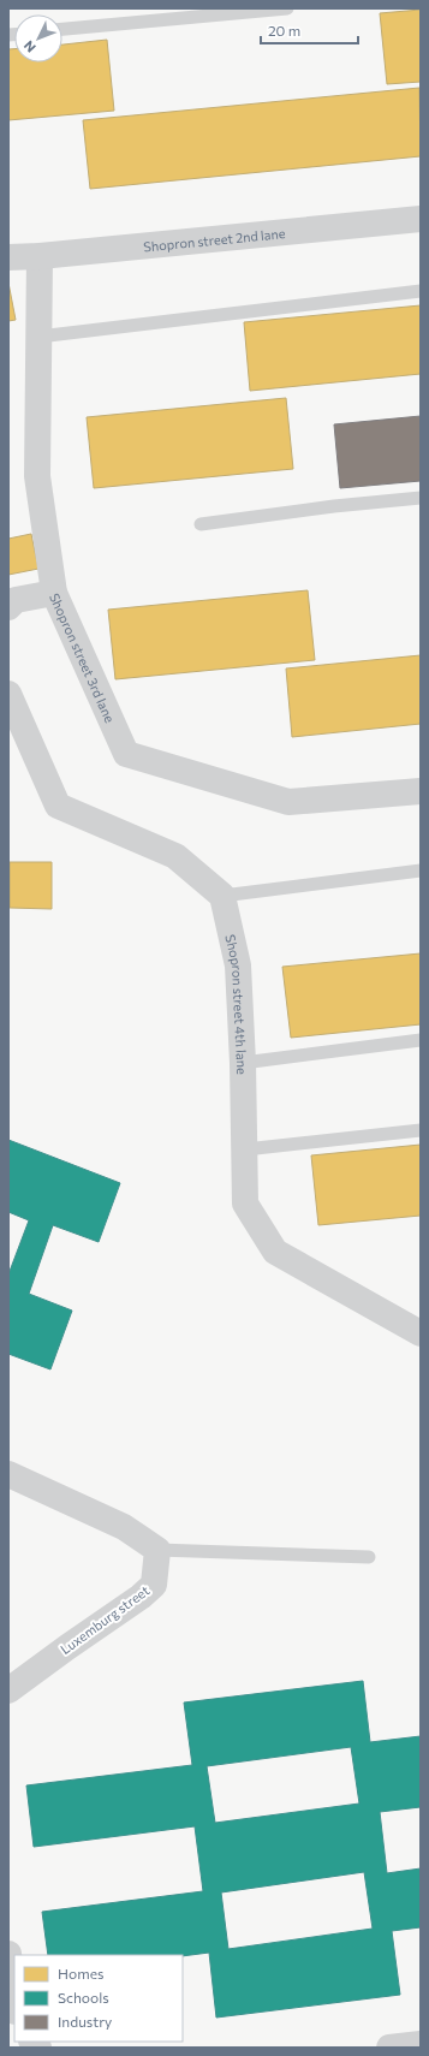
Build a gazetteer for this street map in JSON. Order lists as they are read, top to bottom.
{
  "streets": {
    "street": [
      "Shopron street 2nd lane",
      "Shopron street 3rd lane",
      "Shopron street 4th lane",
      "Luxemburg street"
    ]
  },
  "crossings": [
    ["Shopron street 2nd lane", "Shopron street 3rd lane"]
  ],
  "legend": ["Homes", "Schools", "Industry"],
  "scale_bar": "20 m",
  "north": "bottom left"
}
